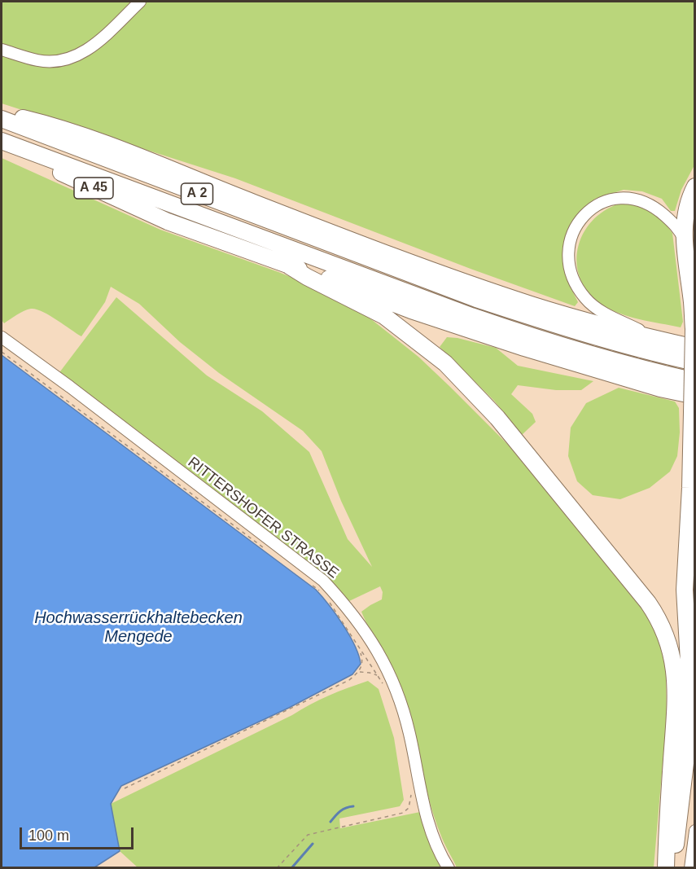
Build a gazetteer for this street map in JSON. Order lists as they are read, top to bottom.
{
  "streets": {
    "highway": ["A 45", "A 2"],
    "street": ["RITTERSHOFER STRASSE"]
  },
  "crossings": [
    ["A 45", "A 2"]
  ],
  "water": ["Hochwasserrückhaltebecken Mengede"],
  "scale_bar": "100 m"
}
